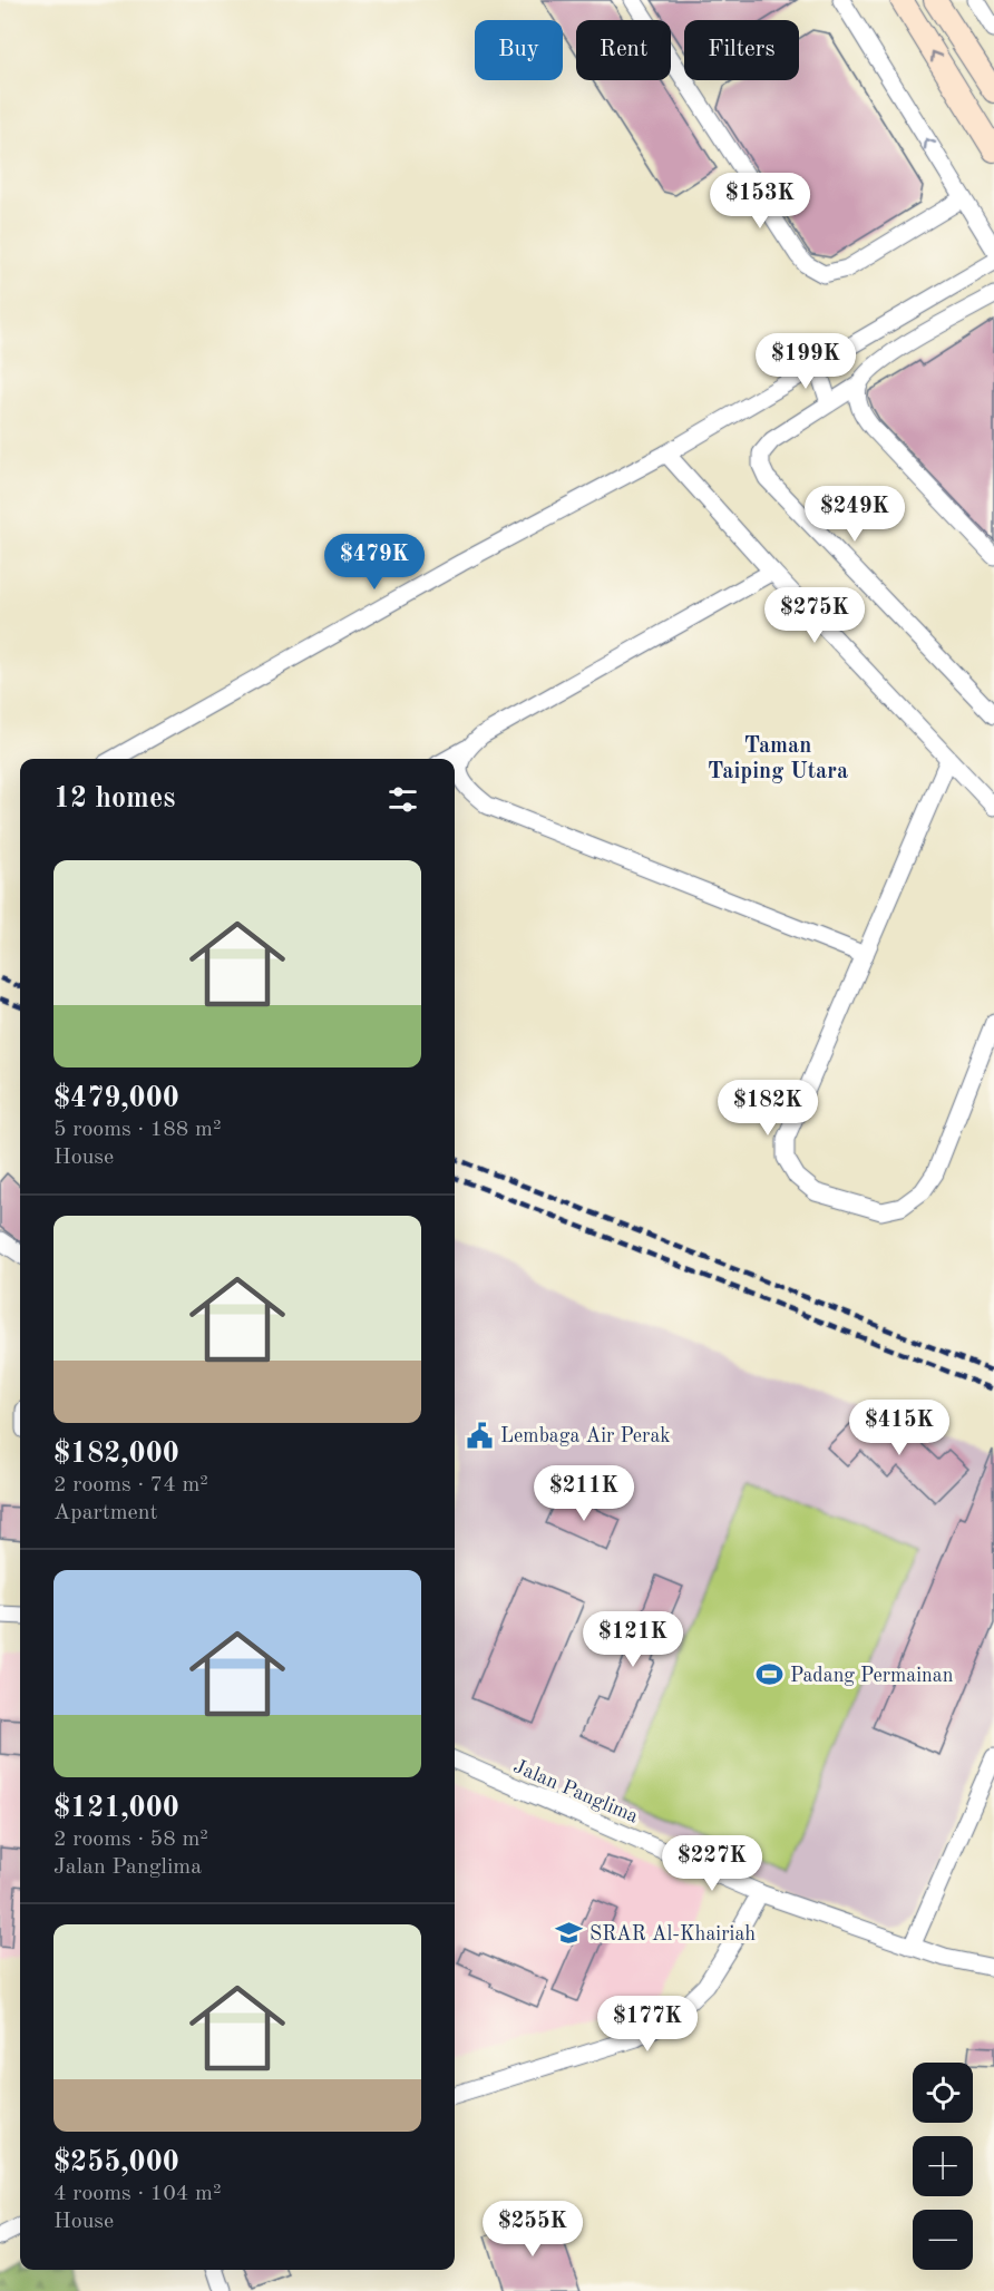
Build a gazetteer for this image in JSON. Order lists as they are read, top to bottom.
{
  "streets": {
    "street": ["Jalan Panglima"]
  },
  "districts": ["Taman Taiping Utara"],
  "places": {
    "public building": ["Lembaga Air Perak"],
    "sports": ["Padang Permainan"],
    "school or university": ["SRAR Al-Khairiah"]
  },
  "page": {
    "chip": ["Buy", "Rent", "Filters"],
    "price": [
      "$153K",
      "$199K",
      "$249K",
      "$479K",
      "$275K",
      "$182K",
      "$415K",
      "$211K",
      "$121K",
      "$227K",
      "$177K",
      "$255K"
    ],
    "heading": "12 homes",
    "list": [
      {
        "name": "$479,000",
        "note": "5 rooms · 188 m² · House"
      },
      {
        "name": "$182,000",
        "note": "2 rooms · 74 m² · Apartment"
      },
      {
        "name": "$121,000",
        "note": "2 rooms · 58 m² · Jalan Panglima"
      },
      {
        "name": "$255,000",
        "note": "4 rooms · 104 m² · House"
      }
    ],
    "map_buttons": ["+", "−"]
  }
}
